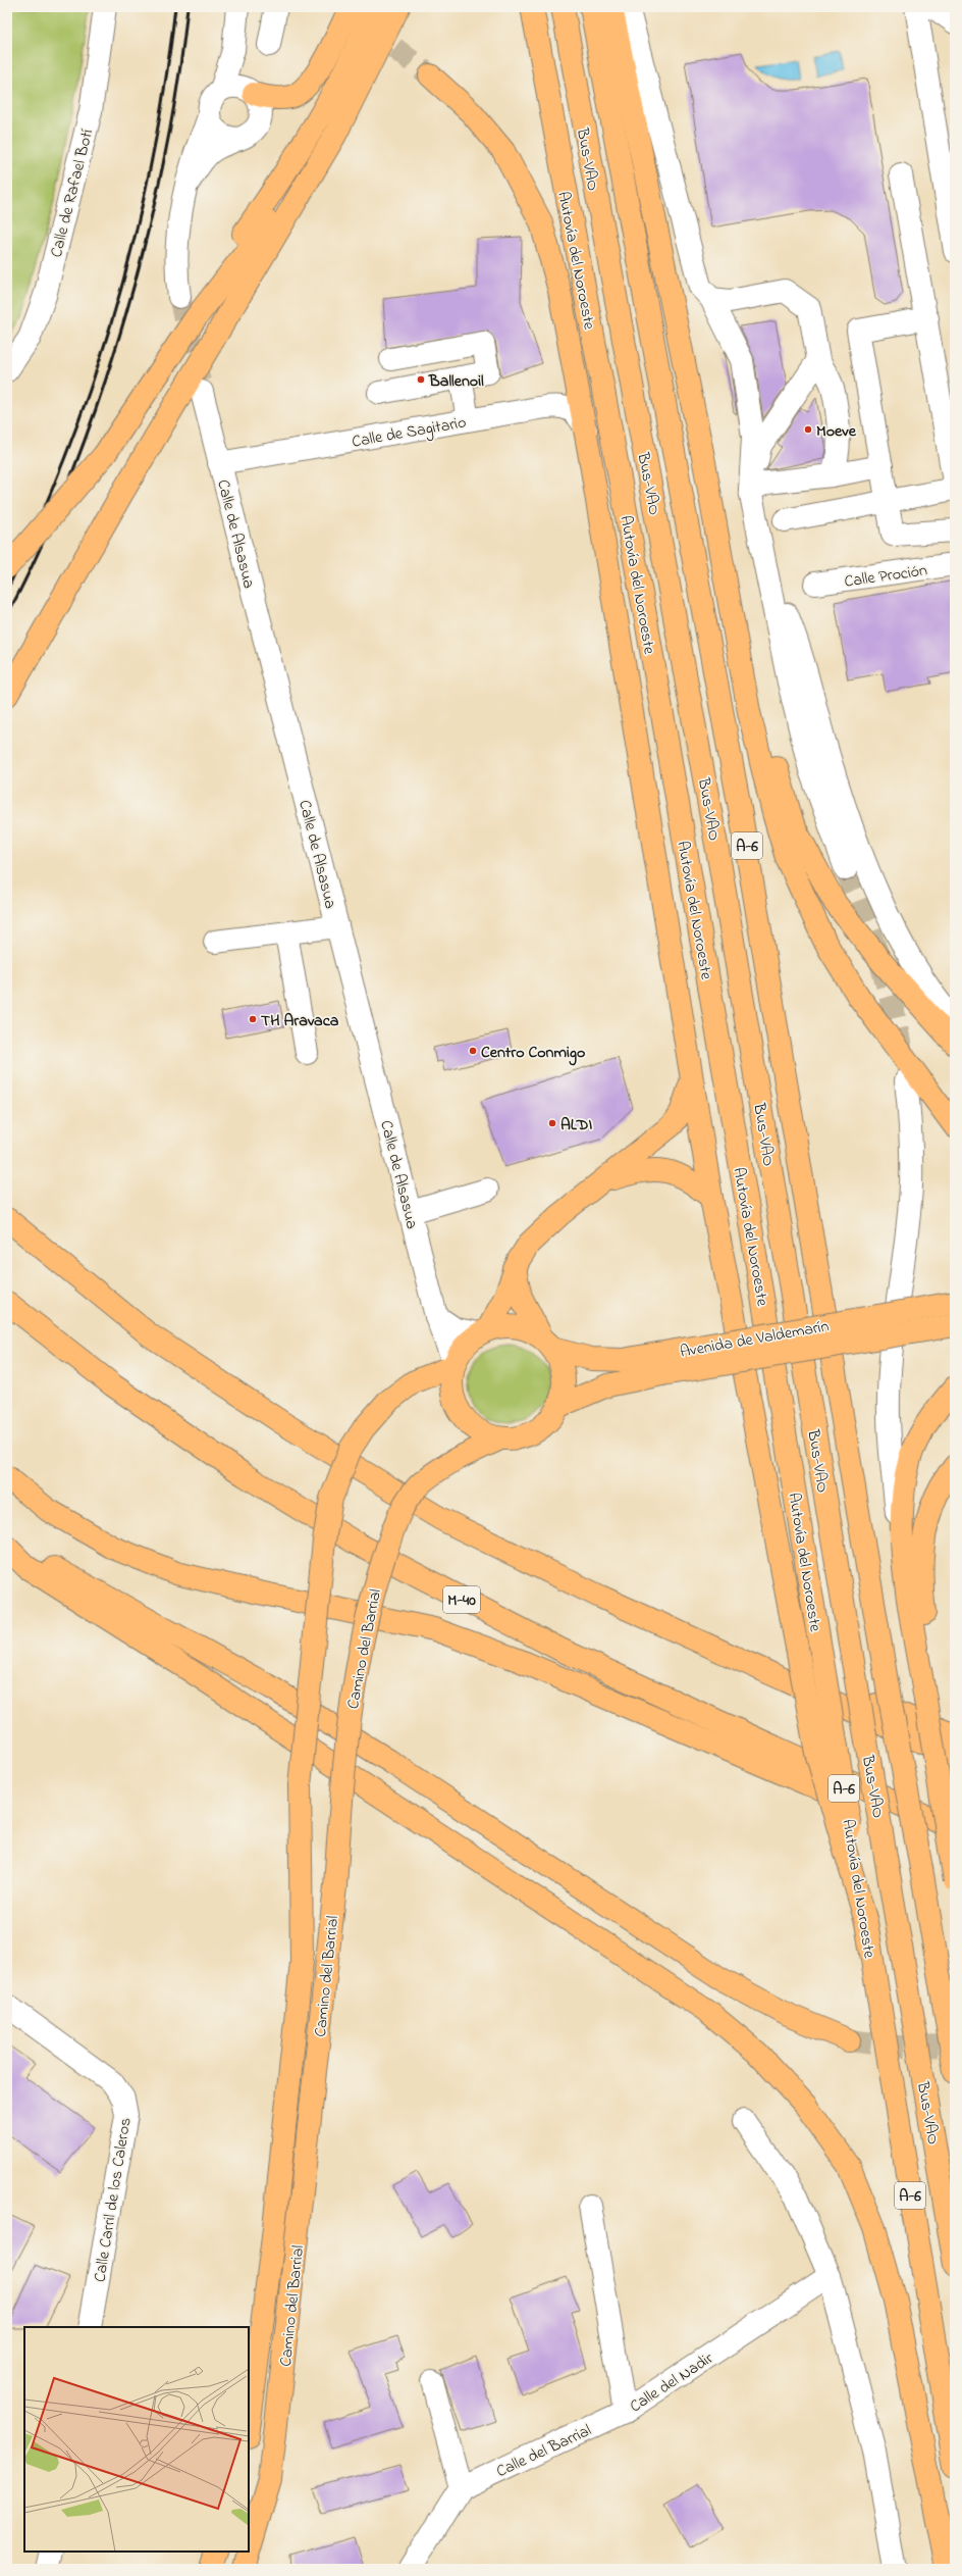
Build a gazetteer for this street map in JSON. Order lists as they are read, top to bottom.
{
  "streets": {
    "main road": [
      "Bus-VAO",
      "Autovía del Noroeste",
      "A-6",
      "Avenida de Valdemarín",
      "M-40",
      "Camino del Barrial"
    ],
    "street": [
      "Calle de Rafael Botí",
      "Calle de Sagitario",
      "Calle de Alsasua",
      "Calle Proción",
      "Calle Carril de los Caleros",
      "Calle del Nadir",
      "Calle del Barrial"
    ]
  },
  "crossings": [
    ["Calle de Sagitario", "Calle de Alsasua"],
    ["Calle de Alsasua", "Avenida de Valdemarín"],
    ["Calle de Alsasua", "Camino del Barrial"],
    ["Avenida de Valdemarín", "Camino del Barrial"],
    ["Calle del Nadir", "Calle del Barrial"]
  ],
  "places": [
    "Ballenoil",
    "Moeve",
    "TH Aravaca",
    "Centro Conmigo",
    "ALDI"
  ]
}
